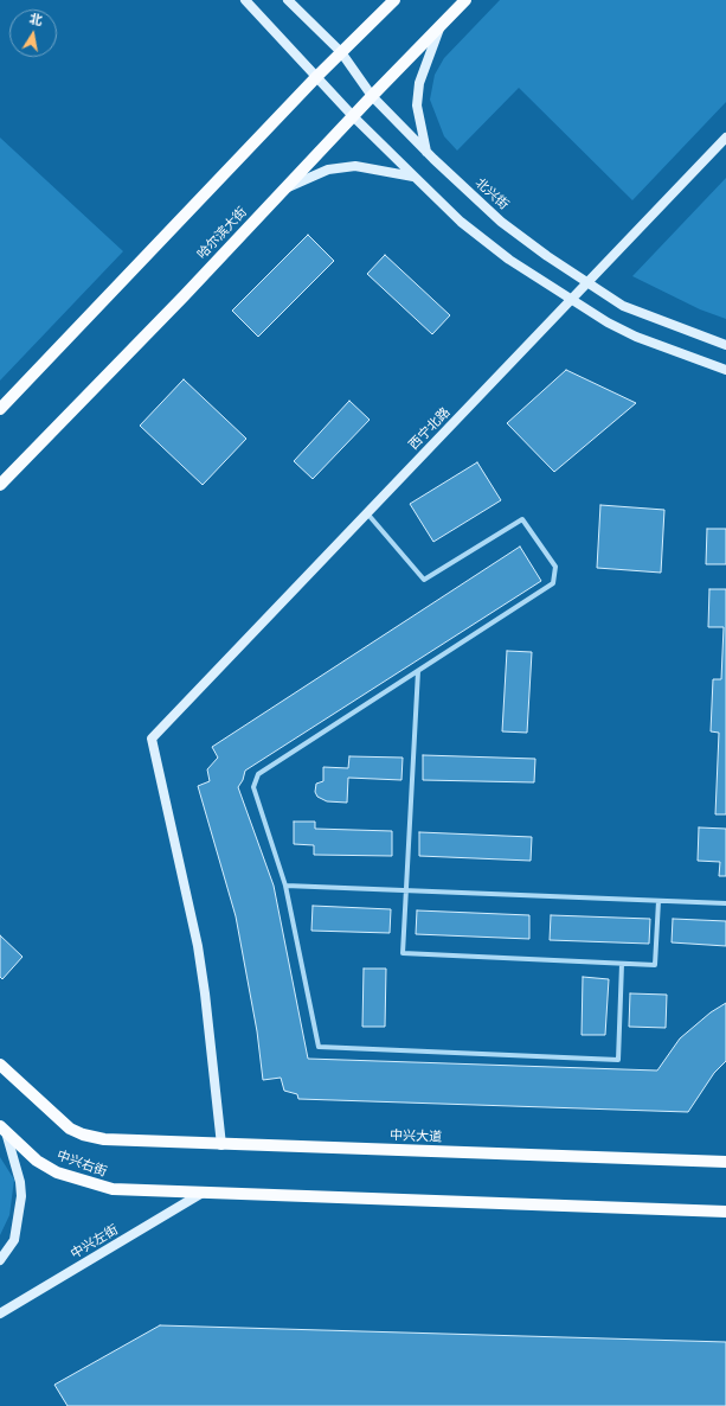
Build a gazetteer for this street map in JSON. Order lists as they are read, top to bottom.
{
  "streets": {
    "main road": [
      "北兴街",
      "哈尔滨大街",
      "西宁北路",
      "中兴大道",
      "中兴右街",
      "中兴左街"
    ]
  },
  "crossings": [
    ["北兴街", "哈尔滨大街"],
    ["北兴街", "西宁北路"],
    ["西宁北路", "中兴大道"],
    ["中兴右街", "中兴左街"]
  ],
  "north": "top"
}
